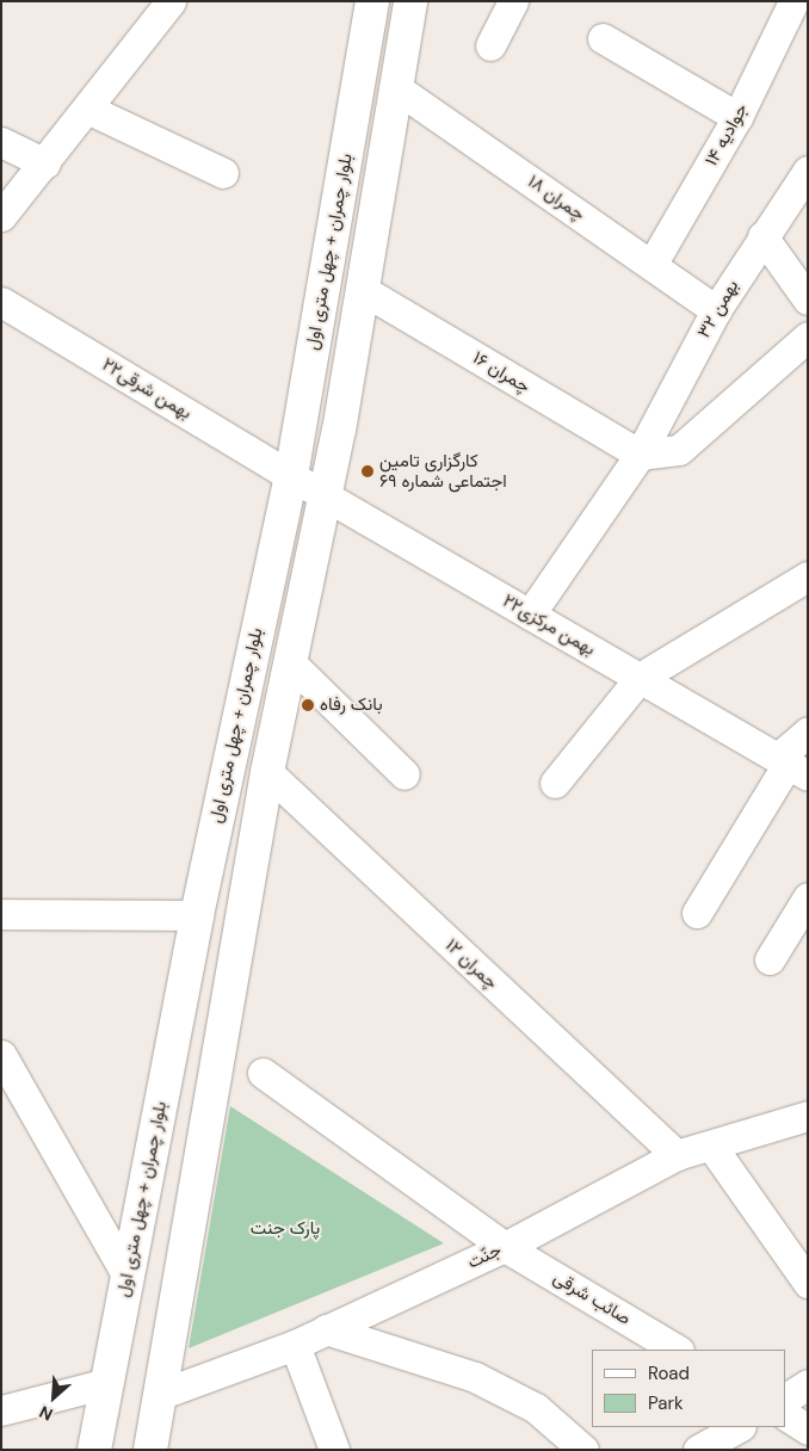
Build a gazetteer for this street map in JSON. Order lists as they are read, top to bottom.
{
  "streets": {
    "main road": ["بلوار چمران + چهل متری اول"],
    "street": [
      "جوادیه ۱۴",
      "چمران ۱۸",
      "بهمن ۳۲",
      "چمران ۱۶",
      "۲۲بهمن شرقی",
      "۲۲بهمن مرکزی",
      "چمران ۱۲",
      "جنّت",
      "صائب شرقی"
    ]
  },
  "crossings": [
    ["جوادیه ۱۴", "چمران ۱۸"],
    ["چمران ۱۸", "بلوار چمران + چهل متری اول"],
    ["چمران ۱۸", "بهمن ۳۲"],
    ["بلوار چمران + چهل متری اول", "چمران ۱۶"],
    ["بلوار چمران + چهل متری اول", "۲۲بهمن شرقی"],
    ["بلوار چمران + چهل متری اول", "۲۲بهمن مرکزی"],
    ["بلوار چمران + چهل متری اول", "چمران ۱۲"],
    ["بلوار چمران + چهل متری اول", "جنّت"],
    ["بهمن ۳۲", "چمران ۱۶"],
    ["بهمن ۳۲", "۲۲بهمن مرکزی"],
    ["۲۲بهمن شرقی", "۲۲بهمن مرکزی"],
    ["چمران ۱۲", "جنّت"],
    ["جنّت", "صائب شرقی"]
  ],
  "parks": ["پارک جنت"],
  "places": ["کارگزاری تامین اجتماعی شماره ۶۹", "بانک رفاه"],
  "legend": ["Road", "Park"],
  "north": "bottom left"
}
